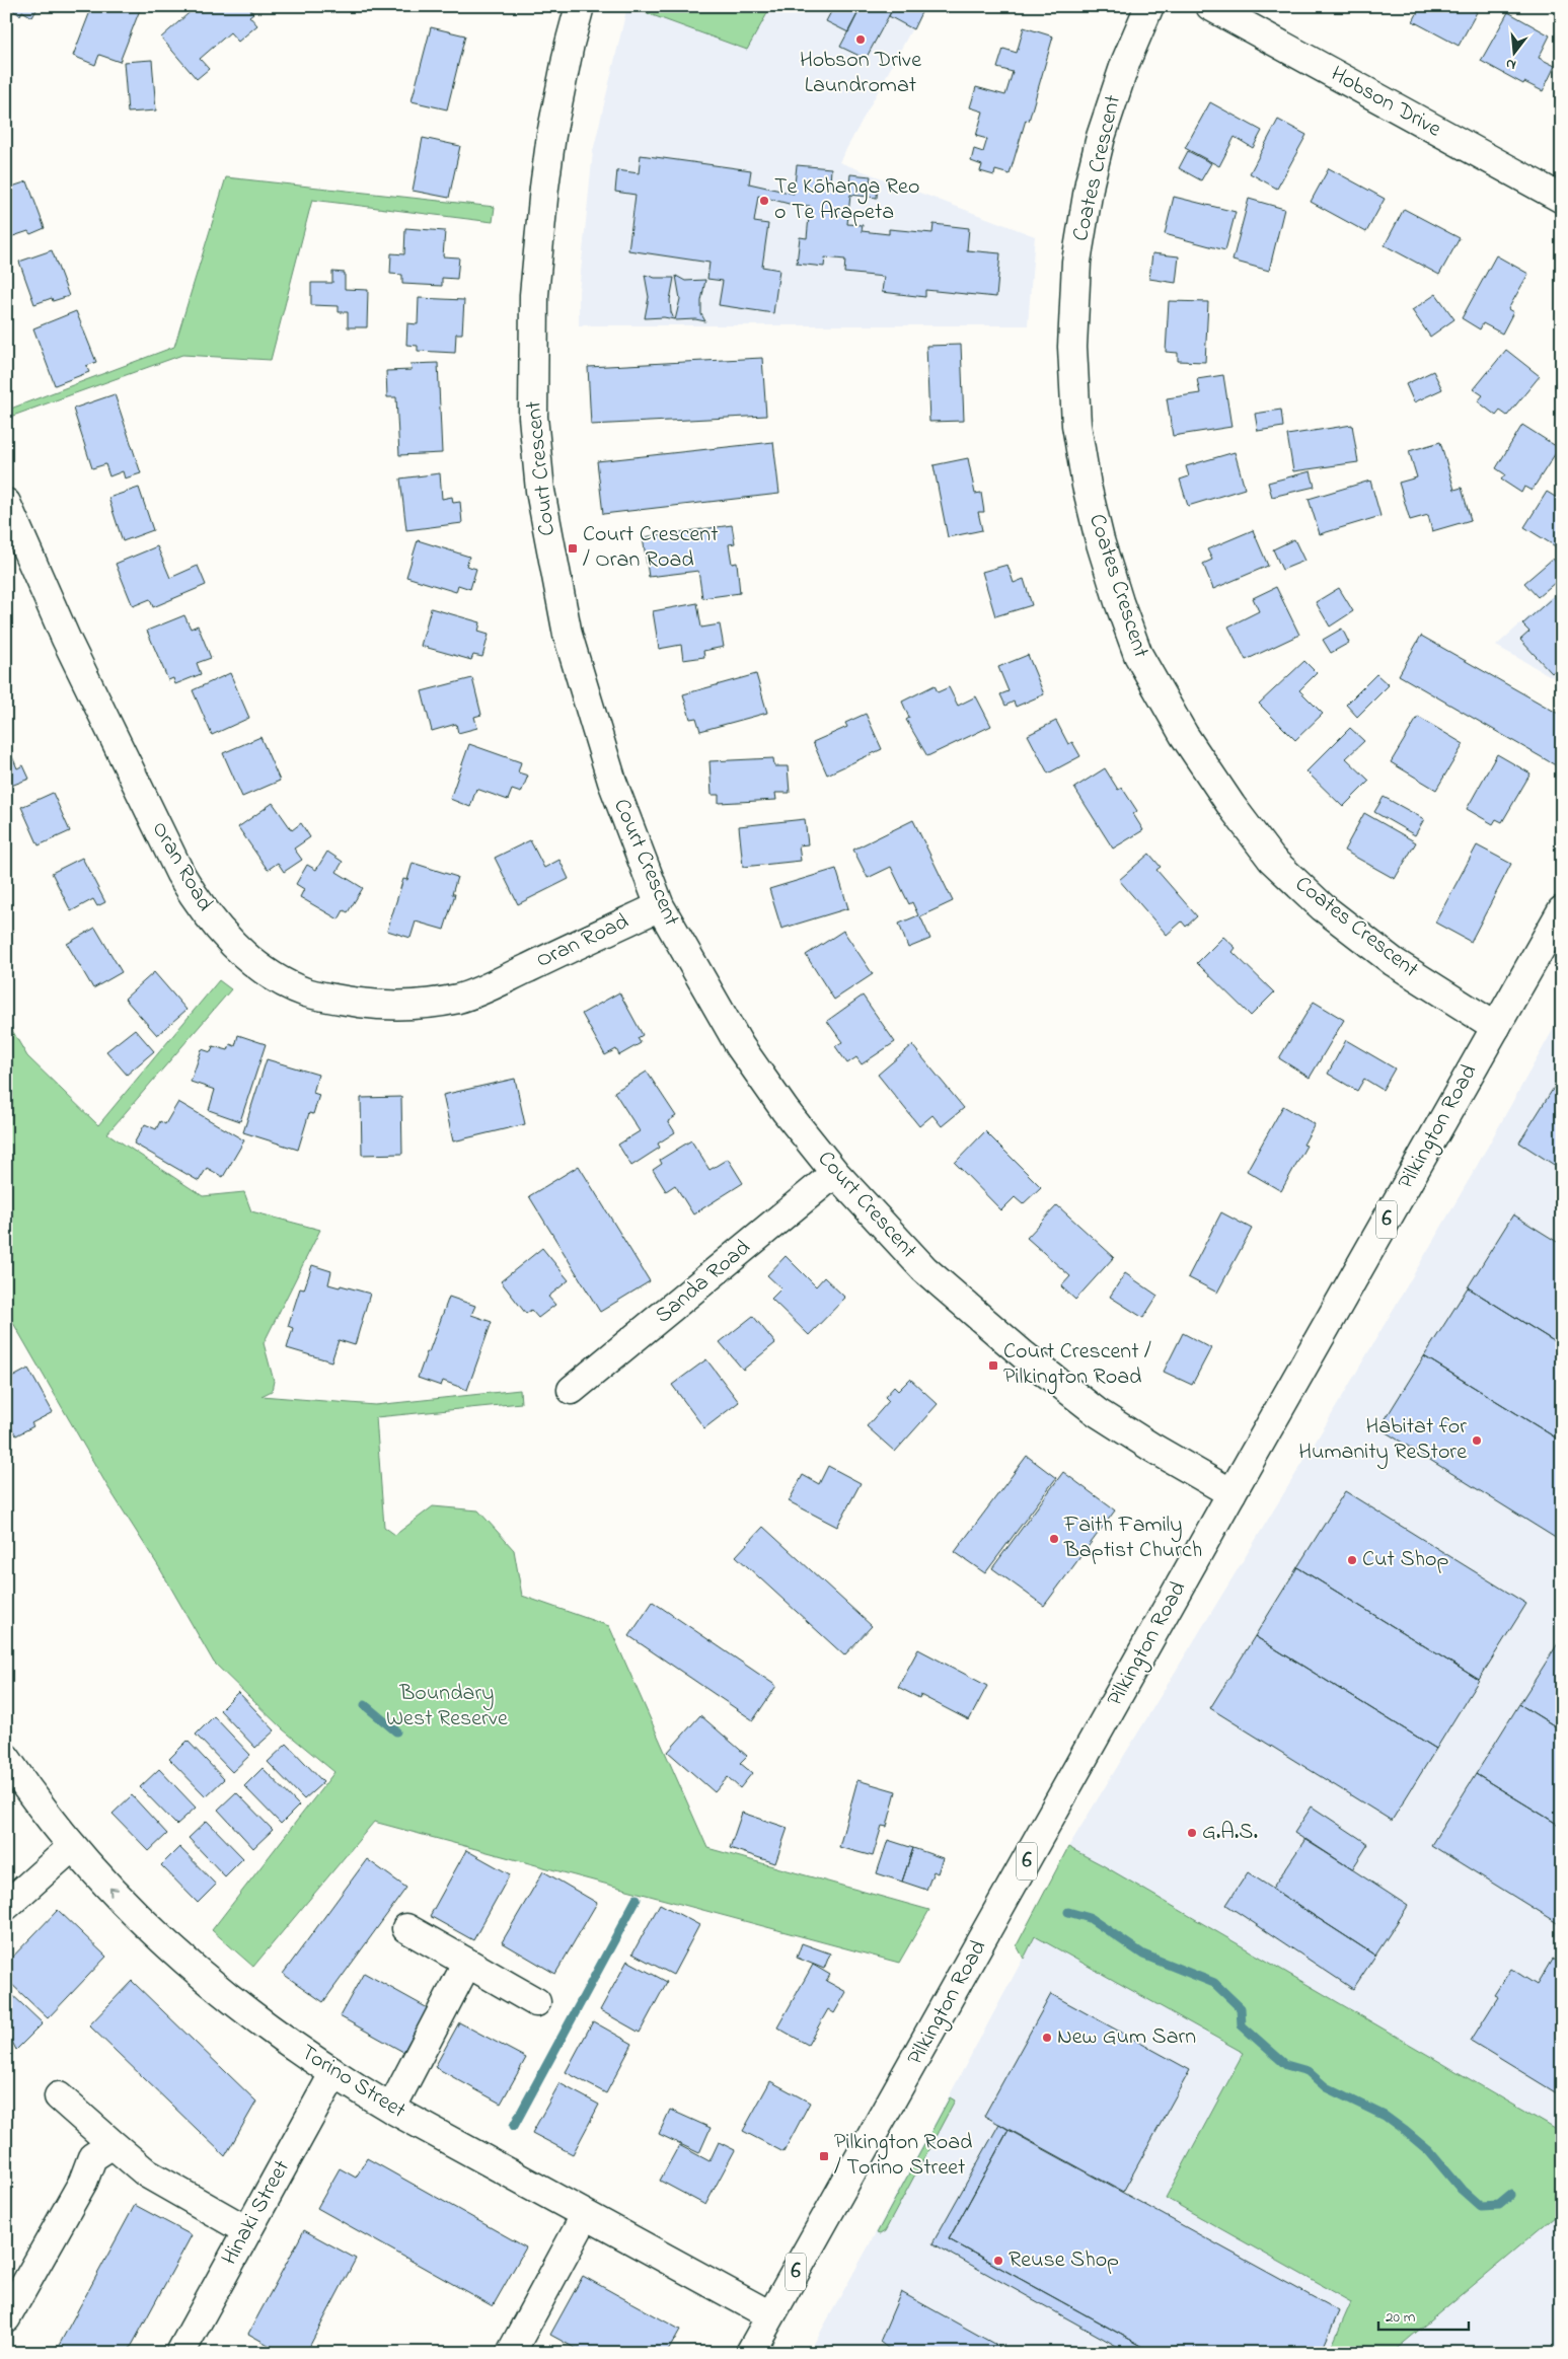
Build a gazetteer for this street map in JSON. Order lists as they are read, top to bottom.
{
  "streets": {
    "street": [
      "Hobson Drive",
      "Coates Crescent",
      "Court Crescent",
      "Oran Road",
      "Pilkington Road",
      "6",
      "Sanda Road",
      "Torino Street",
      "Hinaki Street"
    ]
  },
  "crossings": [
    ["Coates Crescent", "Pilkington Road"],
    ["Court Crescent", "Oran Road"],
    ["Court Crescent", "Pilkington Road"],
    ["Court Crescent", "Sanda Road"],
    ["Pilkington Road", "Torino Street"],
    ["Torino Street", "Hinaki Street"]
  ],
  "parks": ["Boundary West Reserve"],
  "places": {
    "other": [
      "Hobson Drive Laundromat",
      "Te Kōhanga Reo o Te Arapeta",
      "Habitat for Humanity ReStore",
      "Faith Family Baptist Church",
      "Cut Shop",
      "G.A.S.",
      "New Gum Sarn",
      "Reuse Shop"
    ],
    "transit": ["Court Crescent / Oran Road", "Court Crescent / Pilkington Road", "Pilkington Road / Torino Street"]
  },
  "scale_bar": "20 m",
  "north": "bottom"
}
